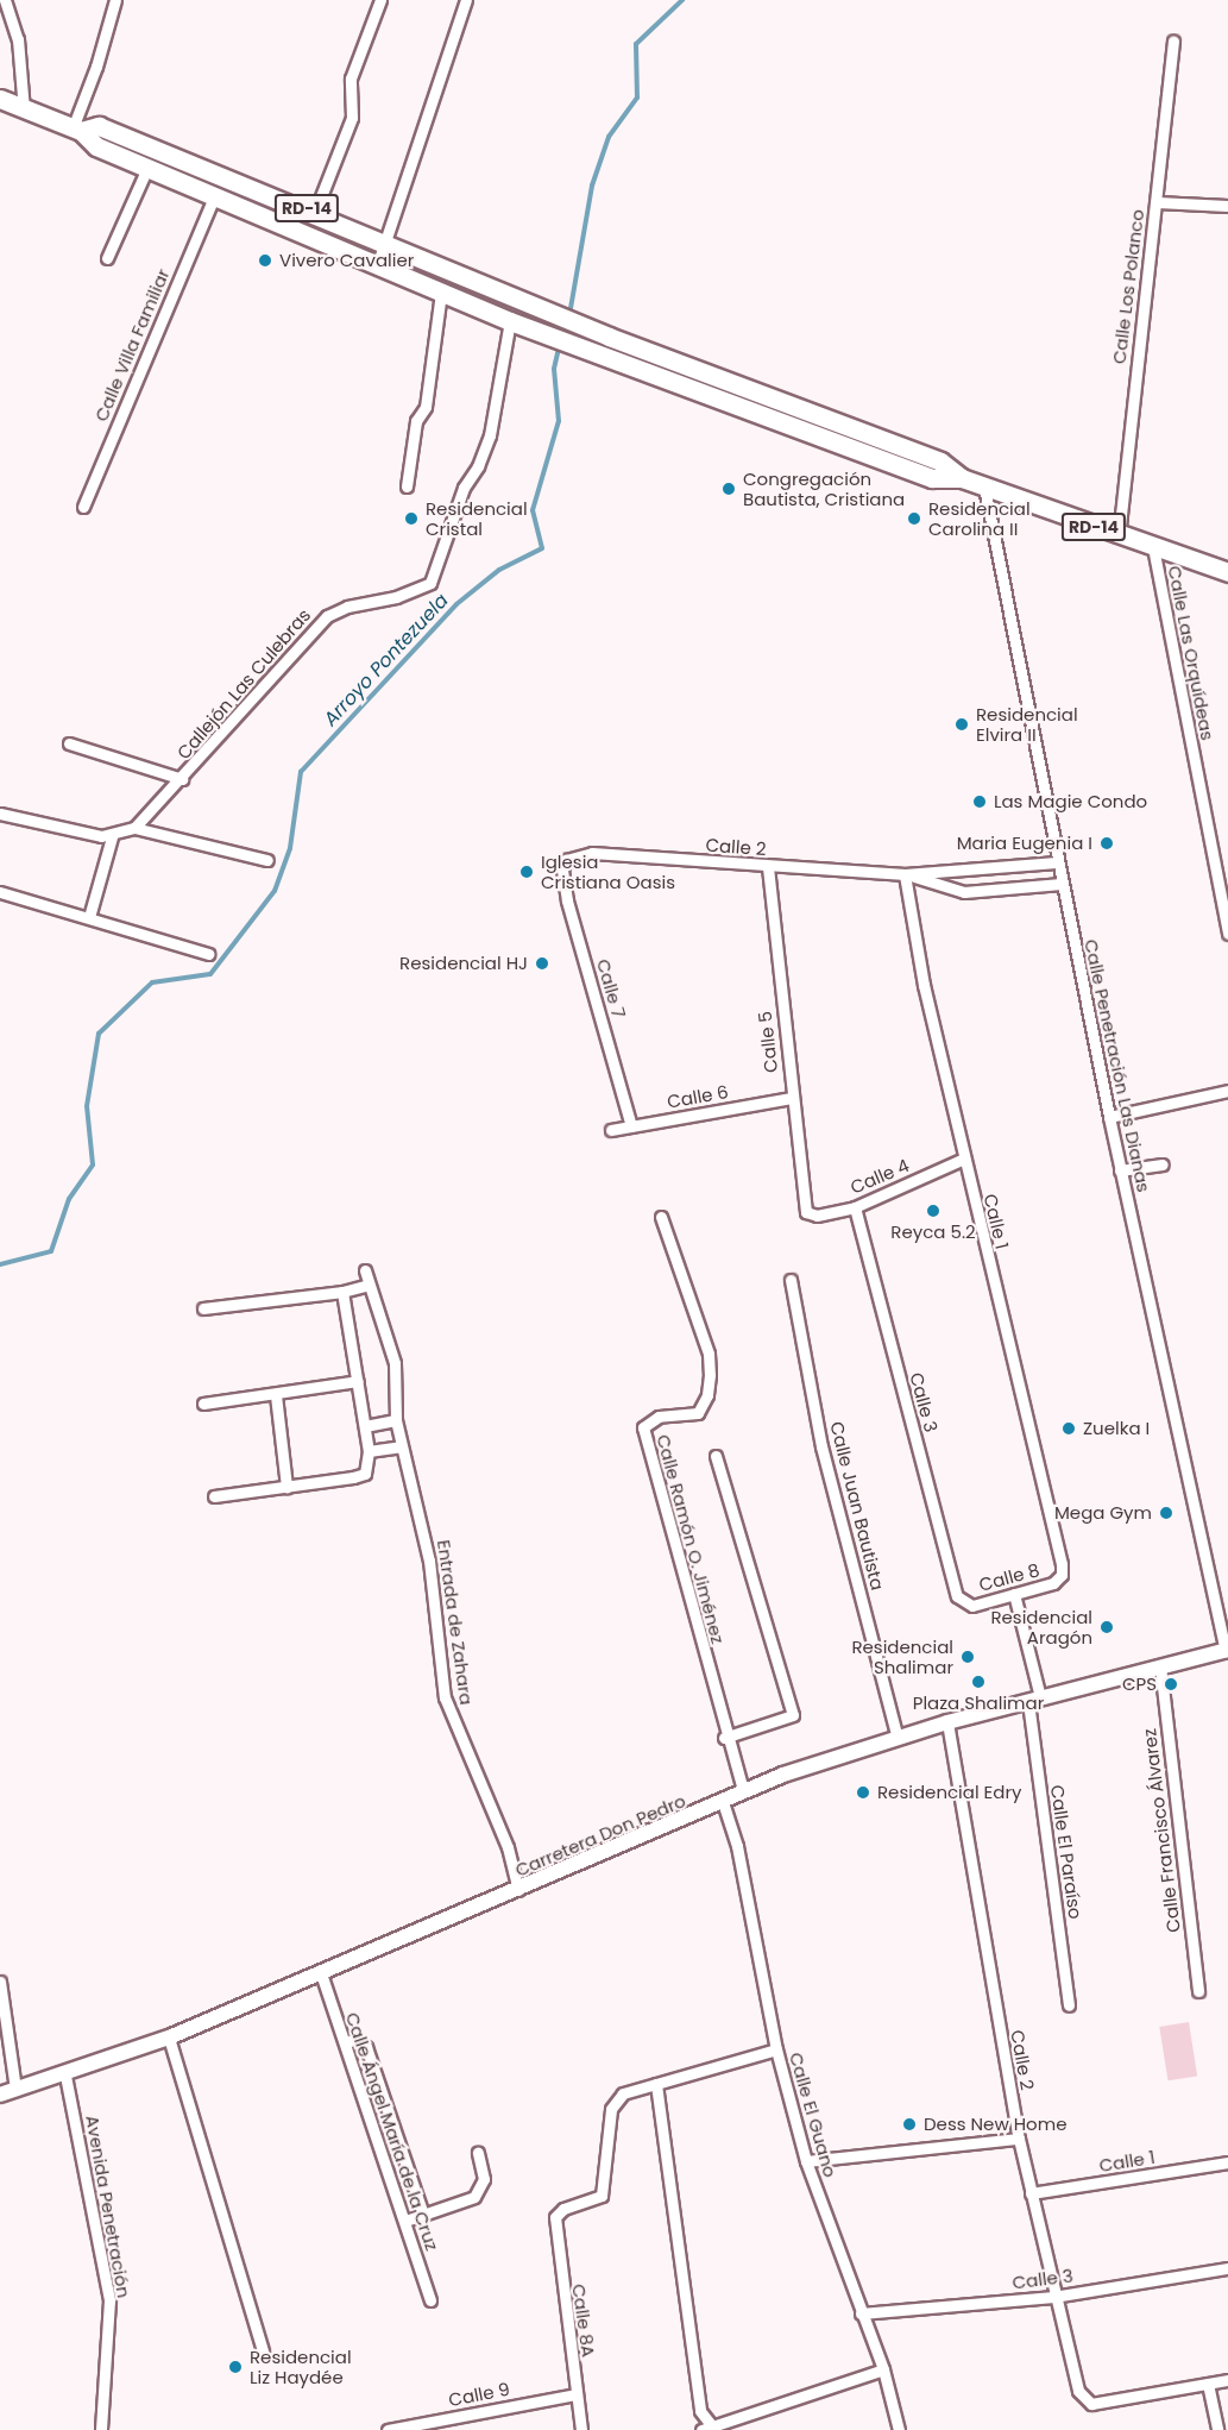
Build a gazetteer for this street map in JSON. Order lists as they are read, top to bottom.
{
  "streets": {
    "main road": ["RD-14"],
    "street": [
      "Calle Los Polanco",
      "Calle Villa Familiar",
      "Calle Las Orquídeas",
      "Callejón Las Culebras",
      "Calle 2",
      "Calle 7",
      "Calle 5",
      "Calle Penetración Las Dianas",
      "Calle 6",
      "Calle 4",
      "Calle 1",
      "Calle 3",
      "Calle Juan Bautista",
      "Calle Ramón O. Jiménez",
      "Calle 8",
      "Entrada de Zahara",
      "Calle Francisco Álvarez",
      "Carretera Don Pedro",
      "Calle El Paraíso",
      "Calle El Guano",
      "Calle Ángel María de la Cruz",
      "Avenida Penetración",
      "Calle 8A",
      "Calle 9"
    ]
  },
  "crossings": [
    ["RD-14", "Calle Los Polanco"],
    ["RD-14", "Calle Villa Familiar"],
    ["RD-14", "Calle Las Orquídeas"],
    ["RD-14", "Callejón Las Culebras"],
    ["RD-14", "Calle Penetración Las Dianas"],
    ["Calle 2", "Calle 7"],
    ["Calle 2", "Calle 5"],
    ["Calle 2", "Calle Penetración Las Dianas"],
    ["Calle 2", "Calle 1"],
    ["Calle 2", "Calle 3"],
    ["Calle 2", "Carretera Don Pedro"],
    ["Calle 7", "Calle 6"],
    ["Calle 5", "Calle 6"],
    ["Calle 5", "Calle 4"],
    ["Calle Penetración Las Dianas", "Carretera Don Pedro"],
    ["Calle 4", "Calle 1"],
    ["Calle 4", "Calle 3"],
    ["Calle 1", "Calle 8"],
    ["Calle 3", "Calle 8"],
    ["Calle 3", "Calle El Guano"],
    ["Calle Juan Bautista", "Carretera Don Pedro"],
    ["Calle Ramón O. Jiménez", "Carretera Don Pedro"],
    ["Calle 8", "Calle El Paraíso"],
    ["Entrada de Zahara", "Carretera Don Pedro"],
    ["Calle Francisco Álvarez", "Carretera Don Pedro"],
    ["Carretera Don Pedro", "Calle El Paraíso"],
    ["Carretera Don Pedro", "Calle El Guano"],
    ["Carretera Don Pedro", "Calle Ángel María de la Cruz"],
    ["Carretera Don Pedro", "Avenida Penetración"],
    ["Calle 8A", "Calle 9"]
  ],
  "water": ["Arroyo Pontezuela"],
  "places": [
    "Vivero Cavalier",
    "Congregación Bautista, Cristiana",
    "Residencial Cristal",
    "Residencial Carolina II",
    "Residencial Elvira II",
    "Las Magie Condo",
    "Maria Eugenia I",
    "Iglesia Cristiana Oasis",
    "Residencial HJ",
    "Reyca 5.2",
    "Zuelka I",
    "Mega Gym",
    "Residencial Aragón",
    "Residencial Shalimar",
    "Plaza Shalimar",
    "CPS",
    "Residencial Edry",
    "Dess New Home",
    "Residencial Liz Haydée"
  ]
}
